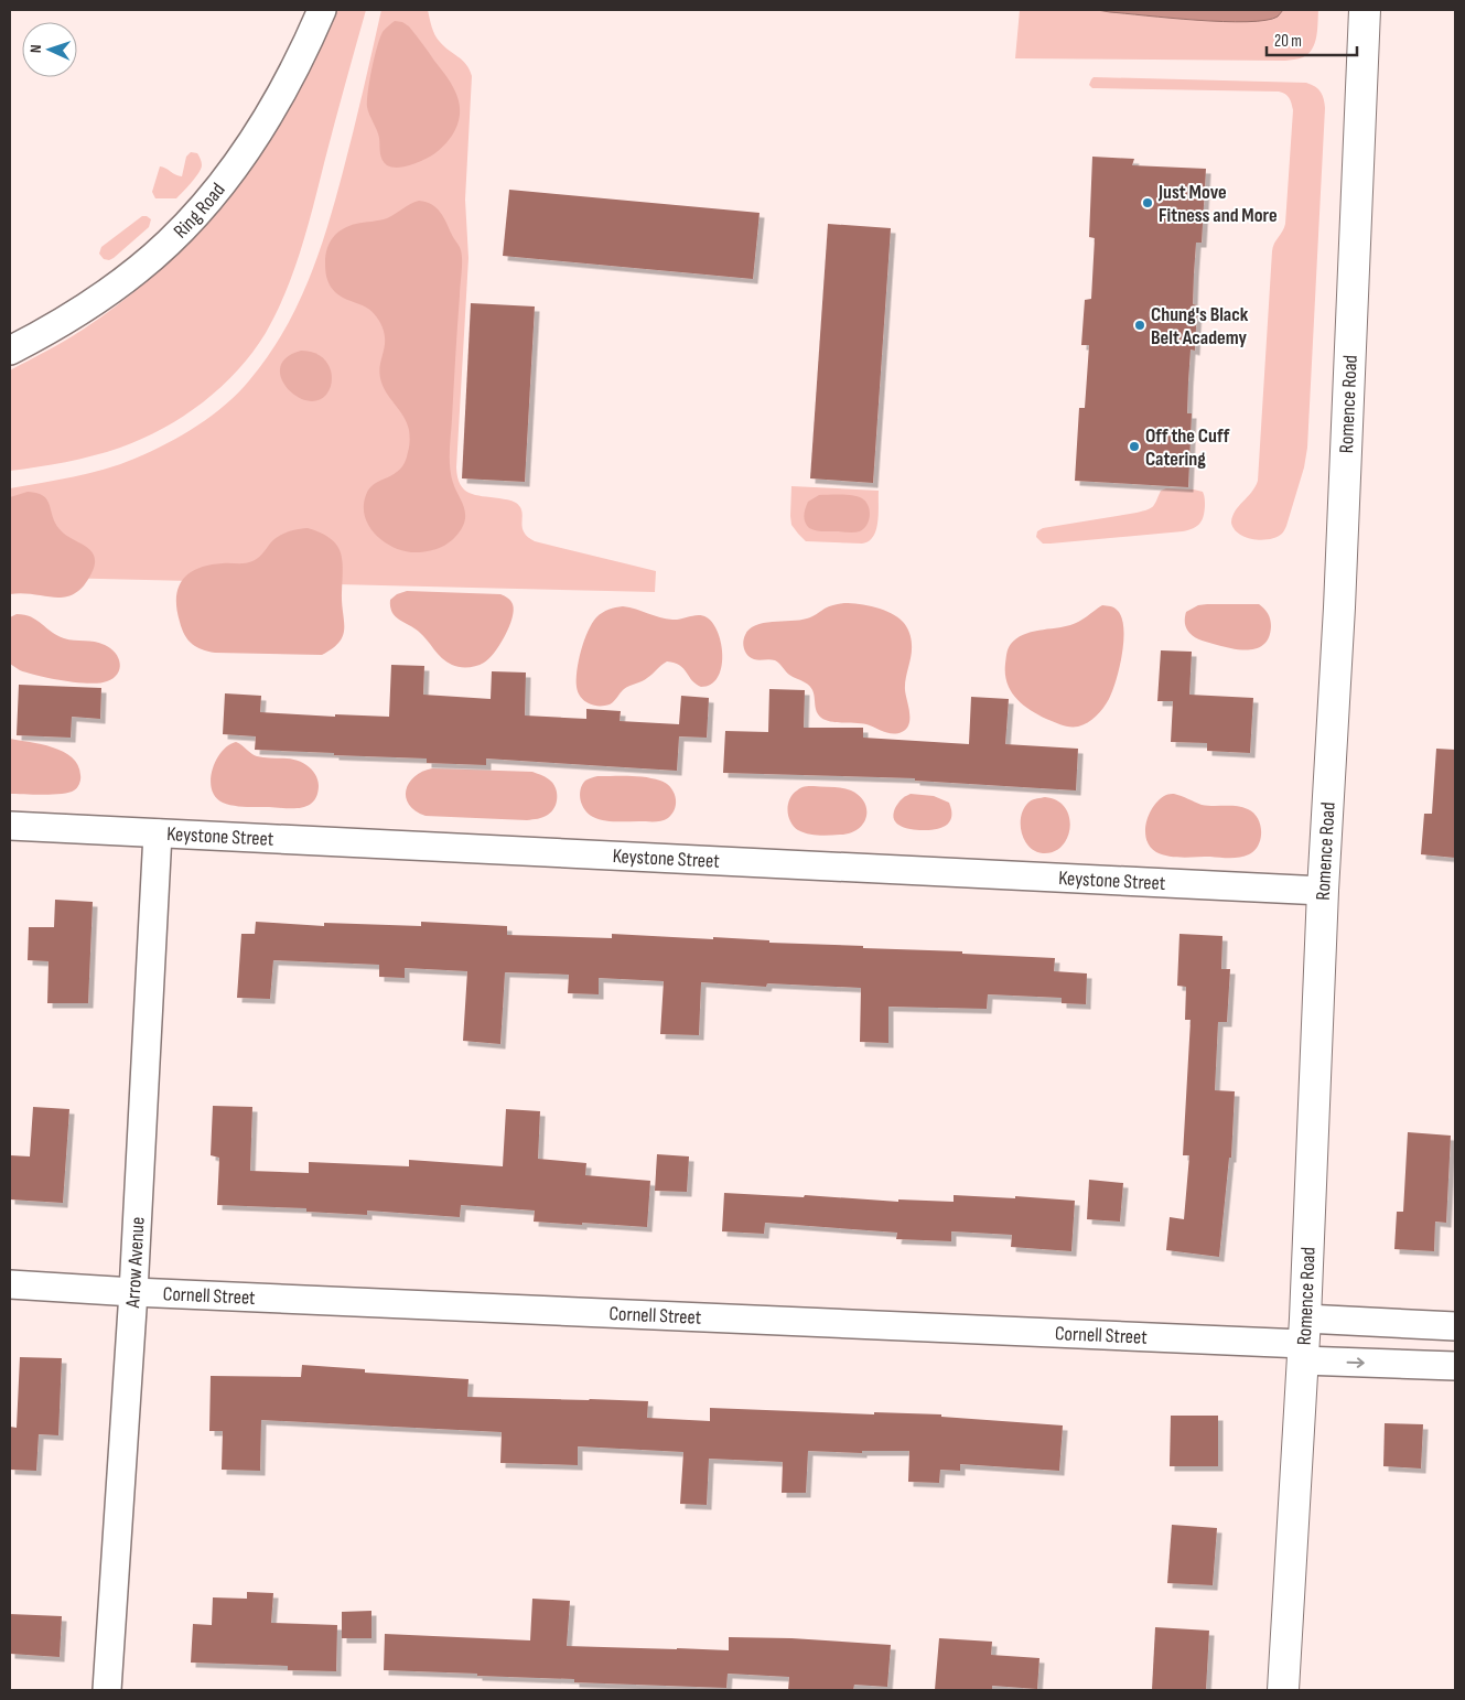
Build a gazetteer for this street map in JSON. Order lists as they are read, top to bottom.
{
  "streets": {
    "street": [
      "Ring Road",
      "Romence Road",
      "Keystone Street",
      "Arrow Avenue",
      "Cornell Street"
    ]
  },
  "crossings": [
    ["Romence Road", "Keystone Street"],
    ["Romence Road", "Cornell Street"],
    ["Keystone Street", "Arrow Avenue"],
    ["Arrow Avenue", "Cornell Street"]
  ],
  "places": ["Just Move Fitness and More", "Chung's Black Belt Academy", "Off the Cuff Catering"],
  "scale_bar": "20 m",
  "north": "left"
}
